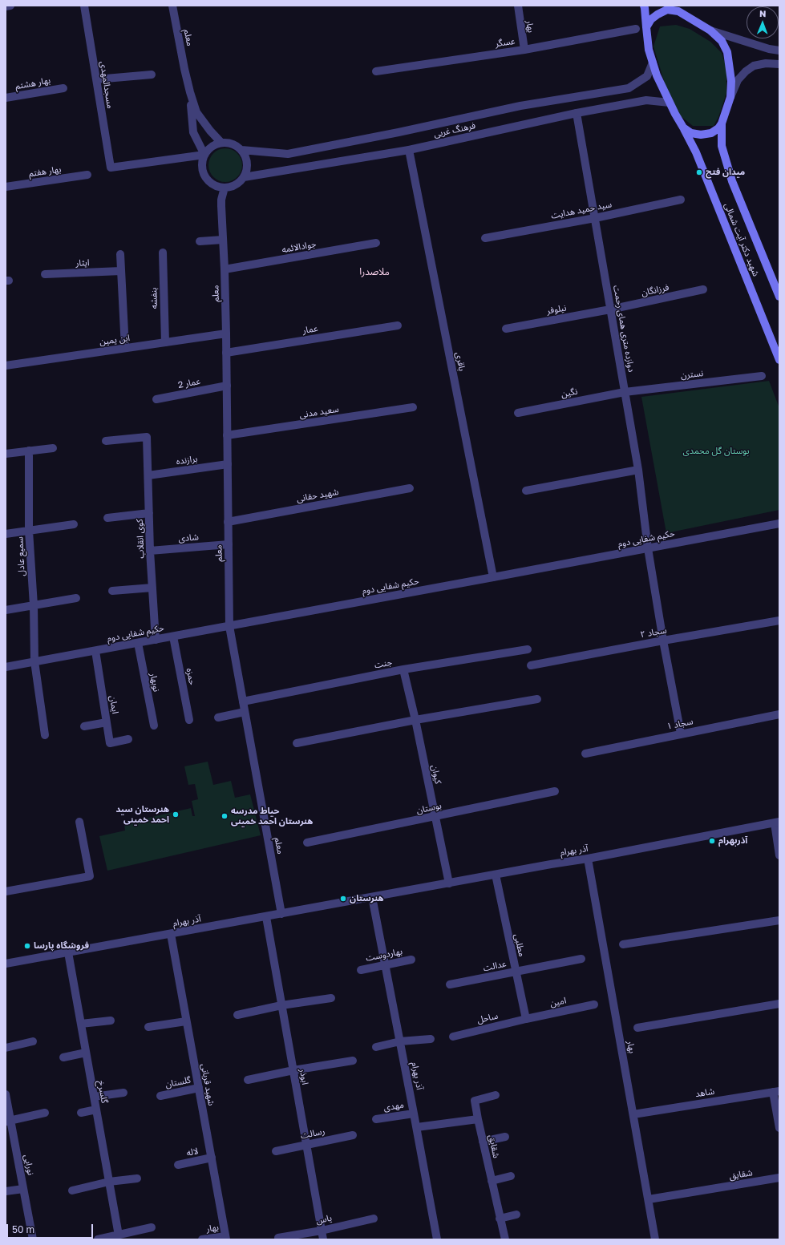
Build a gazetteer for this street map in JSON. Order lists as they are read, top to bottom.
{
  "streets": {
    "main road": ["شهید دکتر آیت شمالی"],
    "street": [
      "بهار",
      "معلم",
      "عسگر",
      "بهار هشتم",
      "مسجدالمهدی",
      "فرهنگ غربی",
      "بهار هفتم",
      "سید حمید هدایت",
      "جوادالائمه",
      "ایثار",
      "فرزانگان",
      "بنفشه",
      "نیلوفر",
      "دوازده متری همای رحمت",
      "عمار",
      "ابن یمین",
      "باقری",
      "نسترن",
      "عمار 2",
      "نگین",
      "سعید مدنی",
      "برازنده",
      "شهید حقانی",
      "شادی",
      "کوی انقلاب",
      "حکیم شفایی دوم",
      "سمیع عادل",
      "سجاد ۲",
      "جنت",
      "حمزه",
      "نوبهار",
      "ایمان",
      "سجاد ۱",
      "کیوان",
      "بوستان",
      "آذر بهرام",
      "مطلبی",
      "بهاردوست",
      "عدالت",
      "امین",
      "ساحل",
      "ابوذر",
      "گلستان",
      "شهید قربانی",
      "گلسرخ",
      "شاهد",
      "مهدی",
      "رسالت",
      "شقایق",
      "لاله",
      "نورایی",
      "یاس"
    ]
  },
  "crossings": [
    ["بهار", "عسگر"],
    ["بهار", "آذر بهرام"],
    ["بهار", "شهید قربانی"],
    ["بهار", "شاهد"],
    ["بهار", "شقایق"],
    ["معلم", "مسجدالمهدی"],
    ["معلم", "فرهنگ غربی"],
    ["معلم", "جوادالائمه"],
    ["معلم", "عمار"],
    ["معلم", "ابن یمین"],
    ["معلم", "عمار 2"],
    ["معلم", "سعید مدنی"],
    ["معلم", "برازنده"],
    ["معلم", "شهید حقانی"],
    ["معلم", "شادی"],
    ["معلم", "حکیم شفایی دوم"],
    ["معلم", "جنت"],
    ["معلم", "آذر بهرام"],
    ["مسجدالمهدی", "فرهنگ غربی"],
    ["فرهنگ غربی", "دوازده متری همای رحمت"],
    ["فرهنگ غربی", "باقری"],
    ["سید حمید هدایت", "دوازده متری همای رحمت"],
    ["فرزانگان", "نیلوفر"],
    ["فرزانگان", "دوازده متری همای رحمت"],
    ["بنفشه", "ابن یمین"],
    ["نیلوفر", "دوازده متری همای رحمت"],
    ["دوازده متری همای رحمت", "نسترن"],
    ["دوازده متری همای رحمت", "نگین"],
    ["دوازده متری همای رحمت", "حکیم شفایی دوم"],
    ["دوازده متری همای رحمت", "سجاد ۲"],
    ["دوازده متری همای رحمت", "سجاد ۱"],
    ["باقری", "حکیم شفایی دوم"],
    ["نسترن", "نگین"],
    ["برازنده", "کوی انقلاب"],
    ["شادی", "کوی انقلاب"],
    ["کوی انقلاب", "حکیم شفایی دوم"],
    ["حکیم شفایی دوم", "سمیع عادل"],
    ["حکیم شفایی دوم", "حمزه"],
    ["حکیم شفایی دوم", "نوبهار"],
    ["حکیم شفایی دوم", "ایمان"],
    ["جنت", "کیوان"],
    ["کیوان", "بوستان"],
    ["کیوان", "آذر بهرام"],
    ["آذر بهرام", "مطلبی"],
    ["آذر بهرام", "بهاردوست"],
    ["آذر بهرام", "ابوذر"],
    ["آذر بهرام", "شهید قربانی"],
    ["آذر بهرام", "گلسرخ"],
    ["آذر بهرام", "مهدی"],
    ["مطلبی", "عدالت"],
    ["مطلبی", "امین"],
    ["مطلبی", "ساحل"],
    ["امین", "ساحل"],
    ["ابوذر", "رسالت"],
    ["ابوذر", "یاس"],
    ["گلستان", "شهید قربانی"],
    ["شهید قربانی", "لاله"]
  ],
  "districts": ["ملاصدرا"],
  "parks": ["بوستان گل محمدی"],
  "places": [
    "میدان فتح",
    "هنرستان سید احمد خمینی",
    "حیاط مدرسه هنرستان احمد خمینی",
    "آذربهرام",
    "هنرستان",
    "فروشگاه پارسا"
  ],
  "scale_bar": "50 m",
  "north": "top"
}
